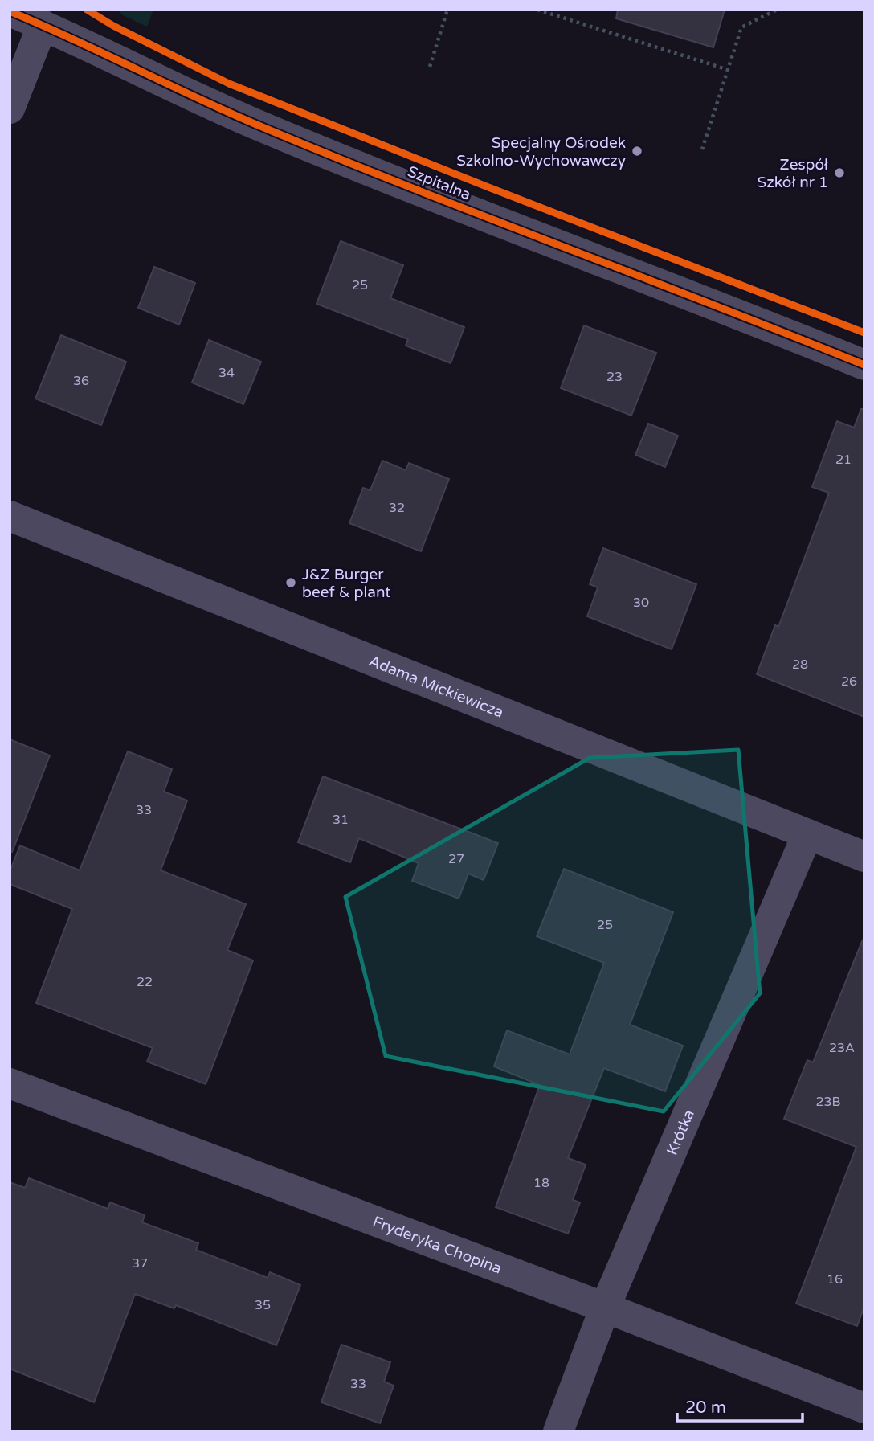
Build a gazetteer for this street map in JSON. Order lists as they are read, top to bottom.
{
  "streets": {
    "street": [
      "Szpitalna",
      "Adama Mickiewicza",
      "Krótka",
      "Fryderyka Chopina"
    ]
  },
  "crossings": [
    ["Adama Mickiewicza", "Krótka"],
    ["Krótka", "Fryderyka Chopina"]
  ],
  "places": ["Specjalny Ośrodek Szkolno-Wychowawczy", "Zespół Szkół nr 1", "J&Z Burger beef & plant"],
  "house_numbers": [
    "25",
    "34",
    "23",
    "36",
    "21",
    "32",
    "30",
    "28",
    "26",
    "33",
    "31",
    "27",
    "25",
    "22",
    "23A",
    "23B",
    "18",
    "37",
    "16",
    "35",
    "33"
  ],
  "scale_bar": "20 m"
}
